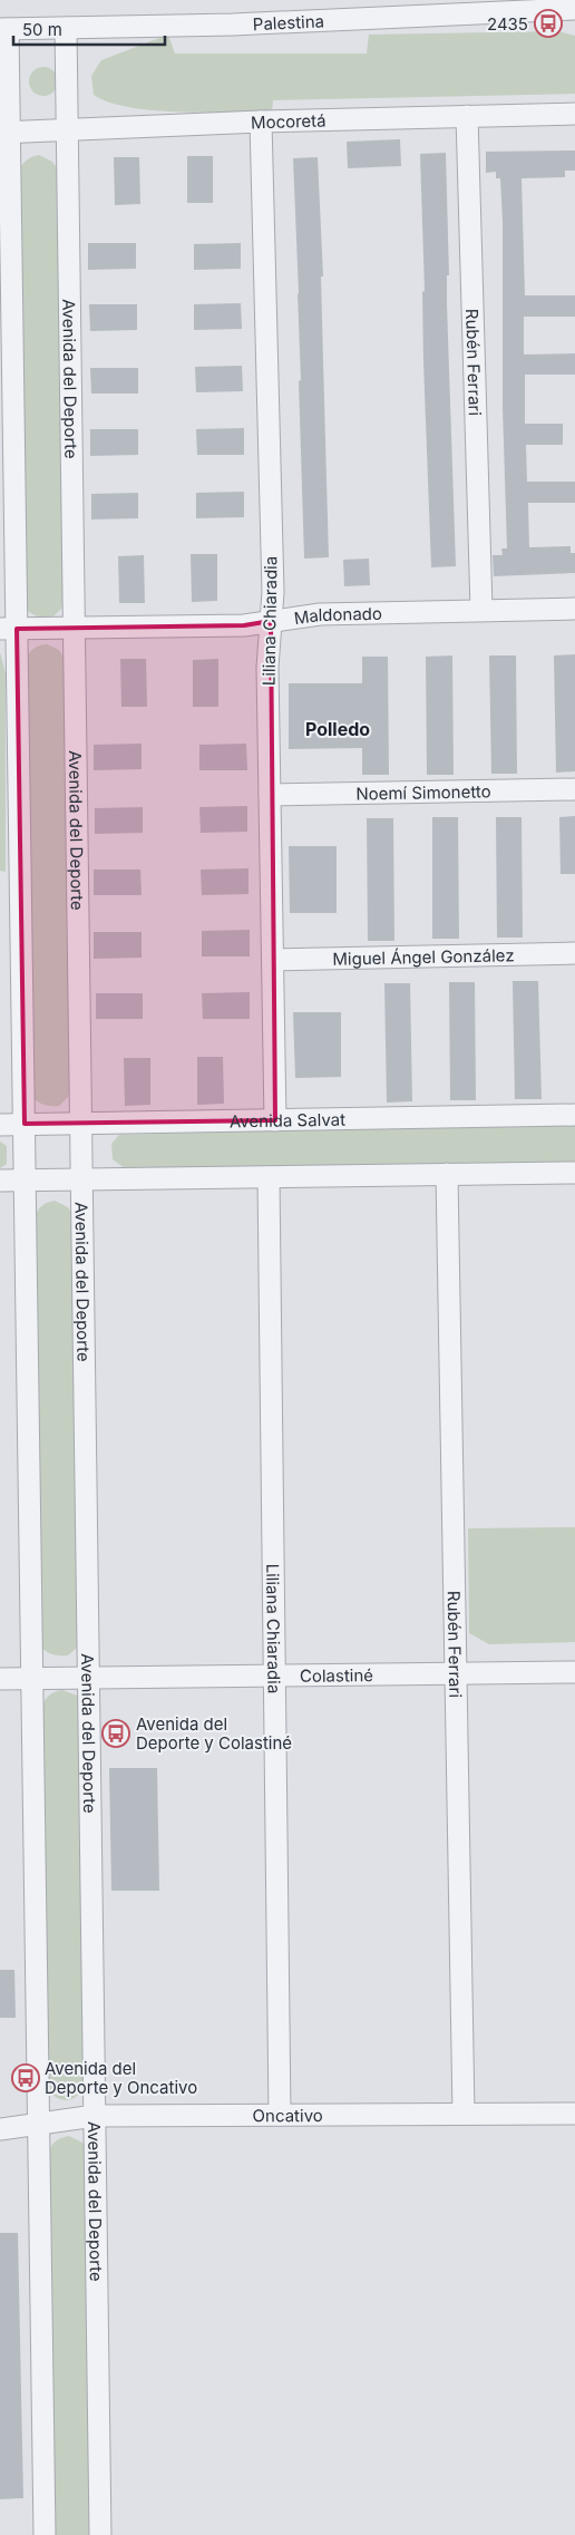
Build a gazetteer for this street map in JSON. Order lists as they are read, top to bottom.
{
  "streets": {
    "street": [
      "Palestina",
      "Mocoretá",
      "Rubén Ferrari",
      "Avenida del Deporte",
      "Maldonado",
      "Liliana Chiaradia",
      "Noemí Simonetto",
      "Miguel Ángel González",
      "Avenida Salvat",
      "Colastiné",
      "Oncativo"
    ]
  },
  "crossings": [
    ["Palestina", "Avenida del Deporte"],
    ["Mocoretá", "Rubén Ferrari"],
    ["Mocoretá", "Avenida del Deporte"],
    ["Mocoretá", "Liliana Chiaradia"],
    ["Rubén Ferrari", "Maldonado"],
    ["Rubén Ferrari", "Colastiné"],
    ["Rubén Ferrari", "Oncativo"],
    ["Avenida del Deporte", "Maldonado"],
    ["Avenida del Deporte", "Avenida Salvat"],
    ["Avenida del Deporte", "Colastiné"],
    ["Avenida del Deporte", "Oncativo"],
    ["Maldonado", "Liliana Chiaradia"],
    ["Liliana Chiaradia", "Noemí Simonetto"],
    ["Liliana Chiaradia", "Miguel Ángel González"],
    ["Liliana Chiaradia", "Avenida Salvat"],
    ["Liliana Chiaradia", "Colastiné"],
    ["Liliana Chiaradia", "Oncativo"]
  ],
  "districts": ["Polledo"],
  "places": {
    "bus stop": ["2435", "Avenida del Deporte y Colastiné", "Avenida del Deporte y Oncativo"]
  },
  "scale_bar": "50 m"
}
